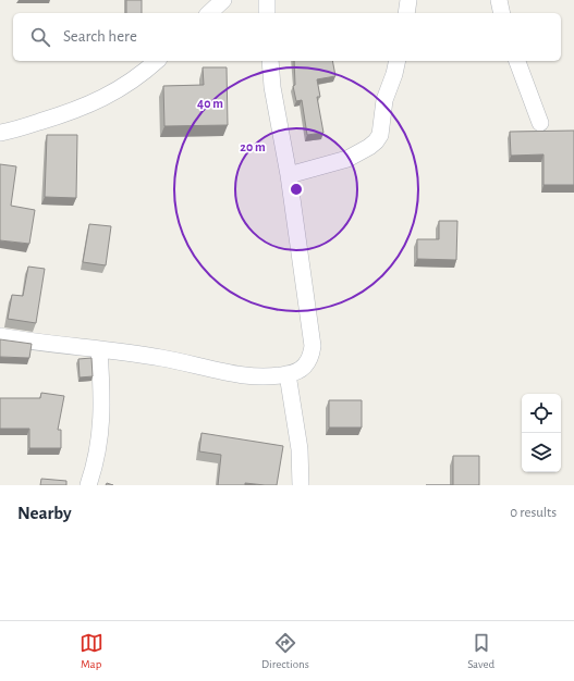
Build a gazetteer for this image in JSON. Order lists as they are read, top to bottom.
{
  "page": {
    "search": "Search here",
    "heading": ["Nearby", "0 results"],
    "nav": ["Map", "Directions", "Saved"]
  },
  "rings": ["40 m", "20 m"]
}
